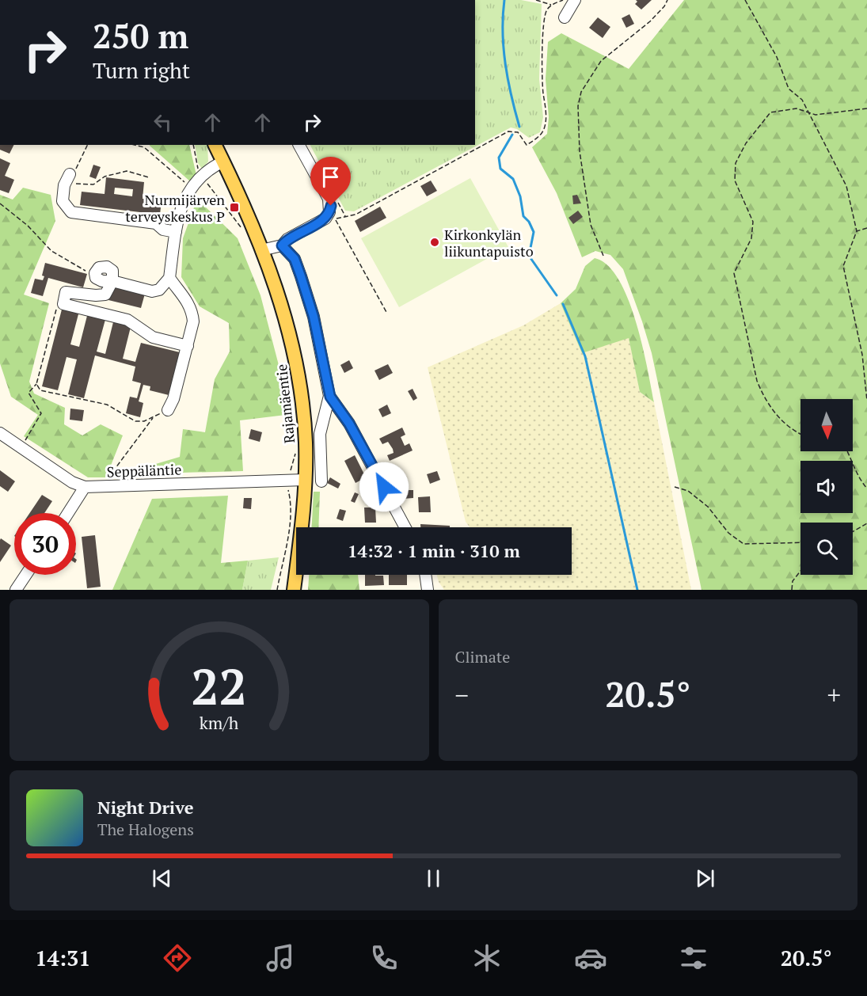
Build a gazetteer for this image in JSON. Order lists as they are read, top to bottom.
{
  "streets": {
    "main road": ["Rajamäentie"],
    "street": ["Seppäläntie"]
  },
  "crossings": [
    ["Rajamäentie", "Seppäläntie"]
  ],
  "places": {
    "transit": ["Nurmijärven terveyskeskus P"],
    "other": ["Kirkonkylän liikuntapuisto"]
  },
  "north": "bottom",
  "page": {
    "turn": ["250 m", "Turn right"],
    "limit": "30",
    "trip": "14:32 · 1 min · 310 m",
    "tile": "Climate",
    "heat": ["−", "20.5°", "+"],
    "song": ["Night Drive", "The Halogens"],
    "tabs": ["14:31", "20.5°"],
    "gauge": ["22", "km/h"]
  }
}
